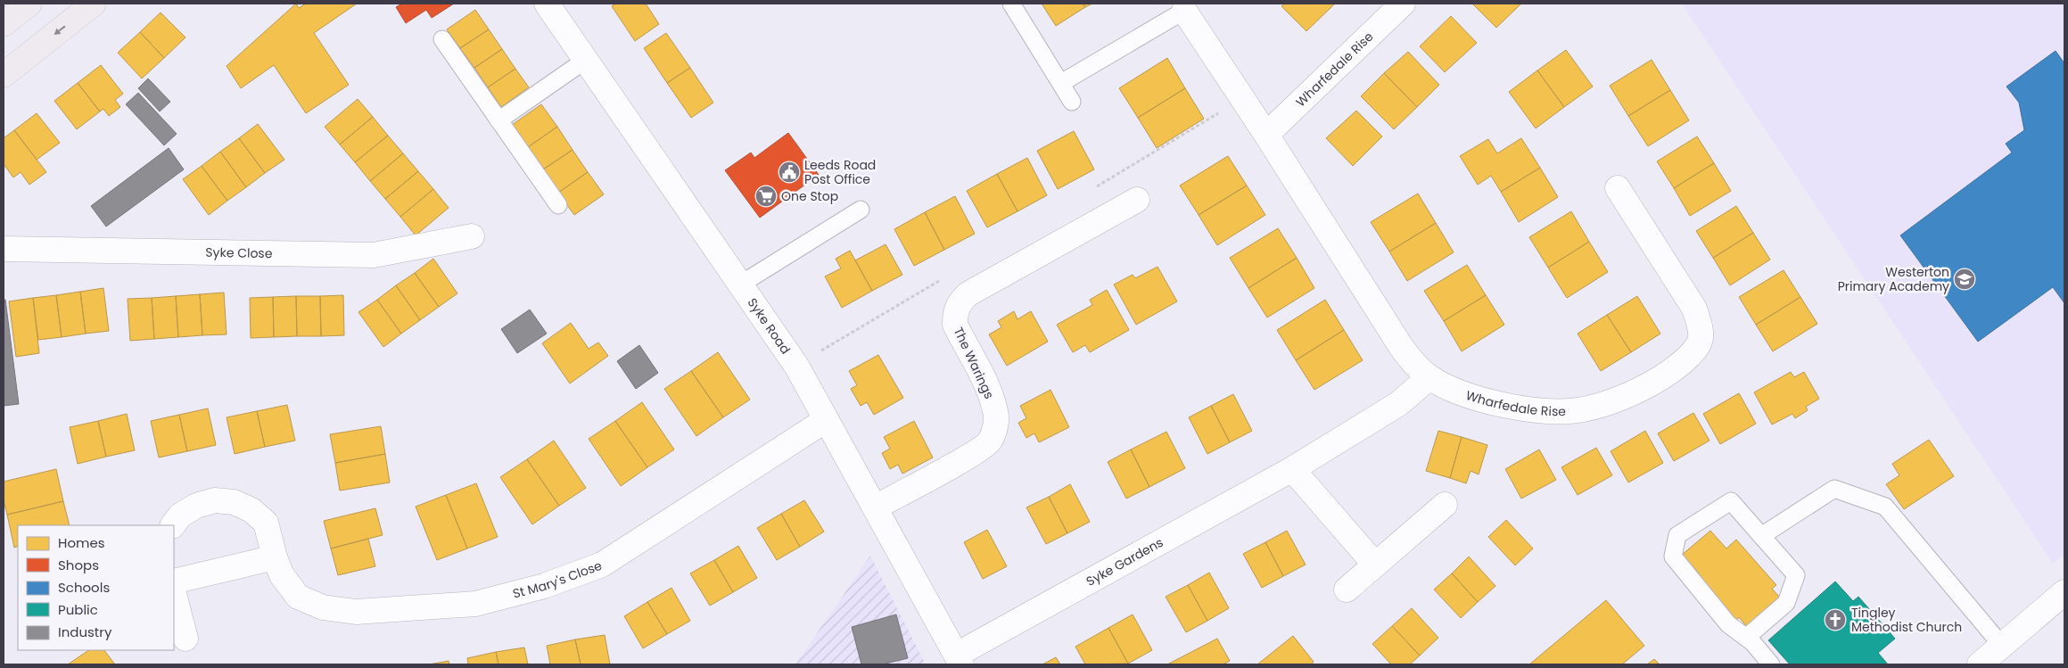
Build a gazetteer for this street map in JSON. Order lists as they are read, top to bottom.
{
  "streets": {
    "street": [
      "Wharfedale Rise",
      "Syke Close",
      "Syke Road",
      "The Warings",
      "Syke Gardens",
      "St Mary's Close"
    ]
  },
  "crossings": [
    ["Wharfedale Rise", "Syke Gardens"],
    ["Syke Road", "The Warings"],
    ["Syke Road", "Syke Gardens"],
    ["Syke Road", "St Mary's Close"]
  ],
  "places": {
    "public building": ["Leeds Road Post Office"],
    "supermarket": ["One Stop"],
    "school or university": ["Westerton Primary Academy"],
    "church": ["Tingley Methodist Church"]
  },
  "legend": [
    "Homes",
    "Shops",
    "Schools",
    "Public",
    "Industry"
  ]
}
